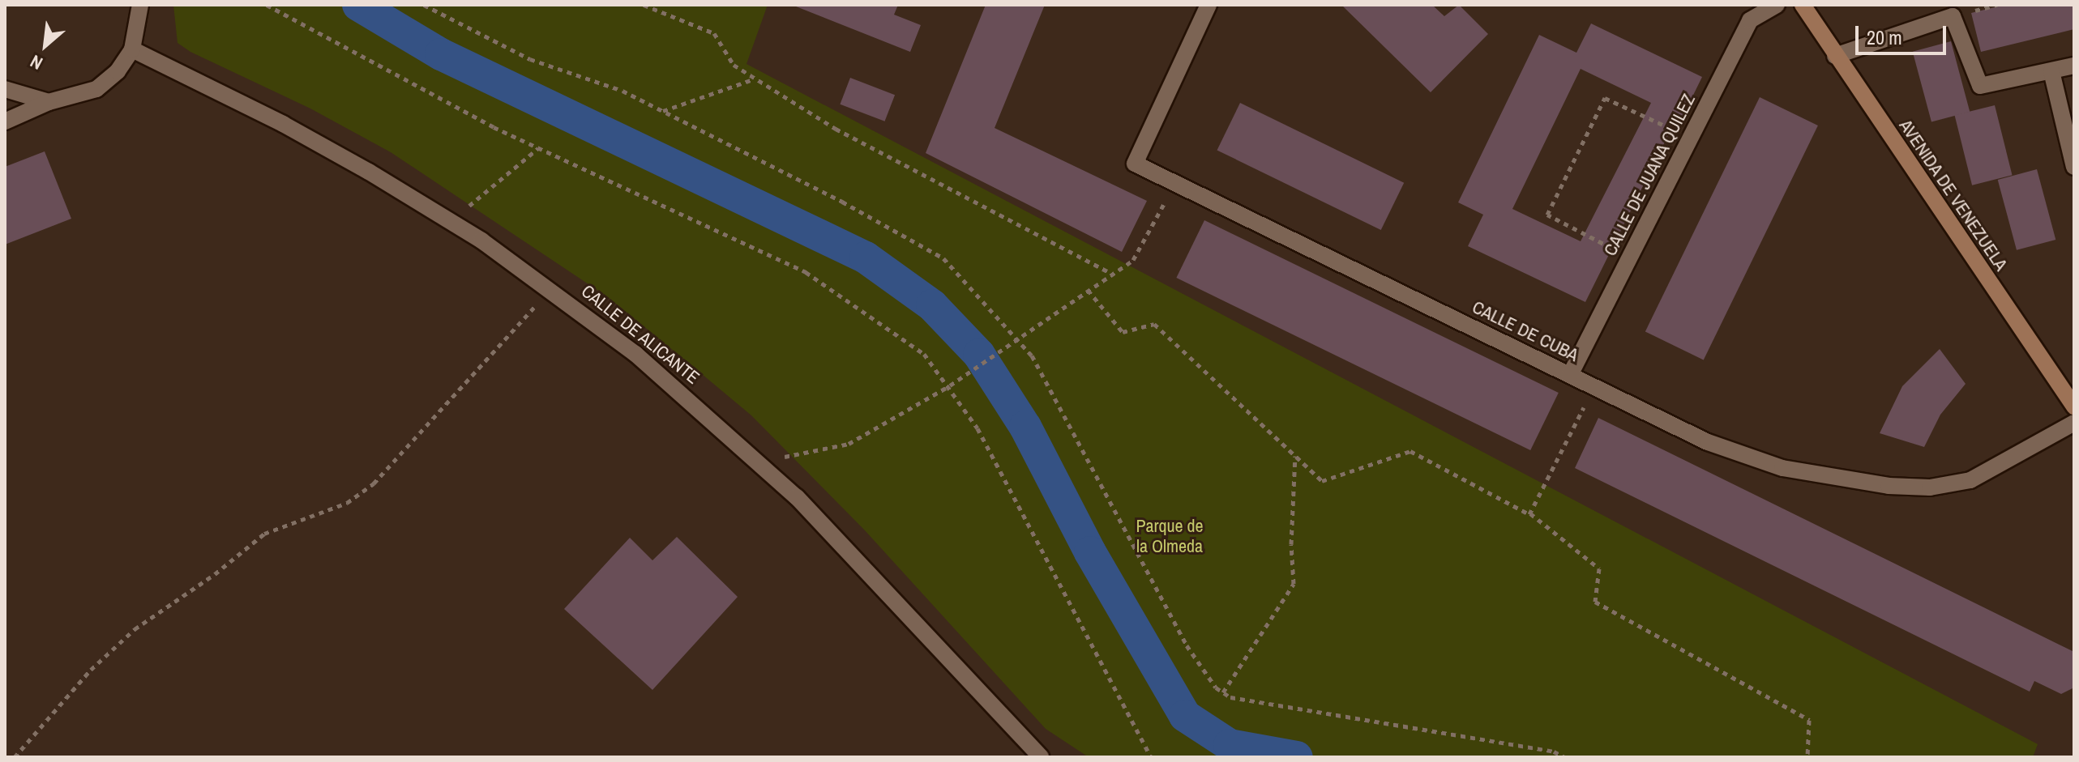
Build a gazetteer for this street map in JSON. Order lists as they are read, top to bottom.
{
  "streets": {
    "street": [
      "CALLE DE JUANA QUILEZ",
      "AVENIDA DE VENEZUELA",
      "CALLE DE CUBA",
      "CALLE DE ALICANTE"
    ]
  },
  "crossings": [
    ["CALLE DE JUANA QUILEZ", "CALLE DE CUBA"]
  ],
  "parks": ["Parque de la Olmeda"],
  "scale_bar": "20 m",
  "north": "bottom left"
}
